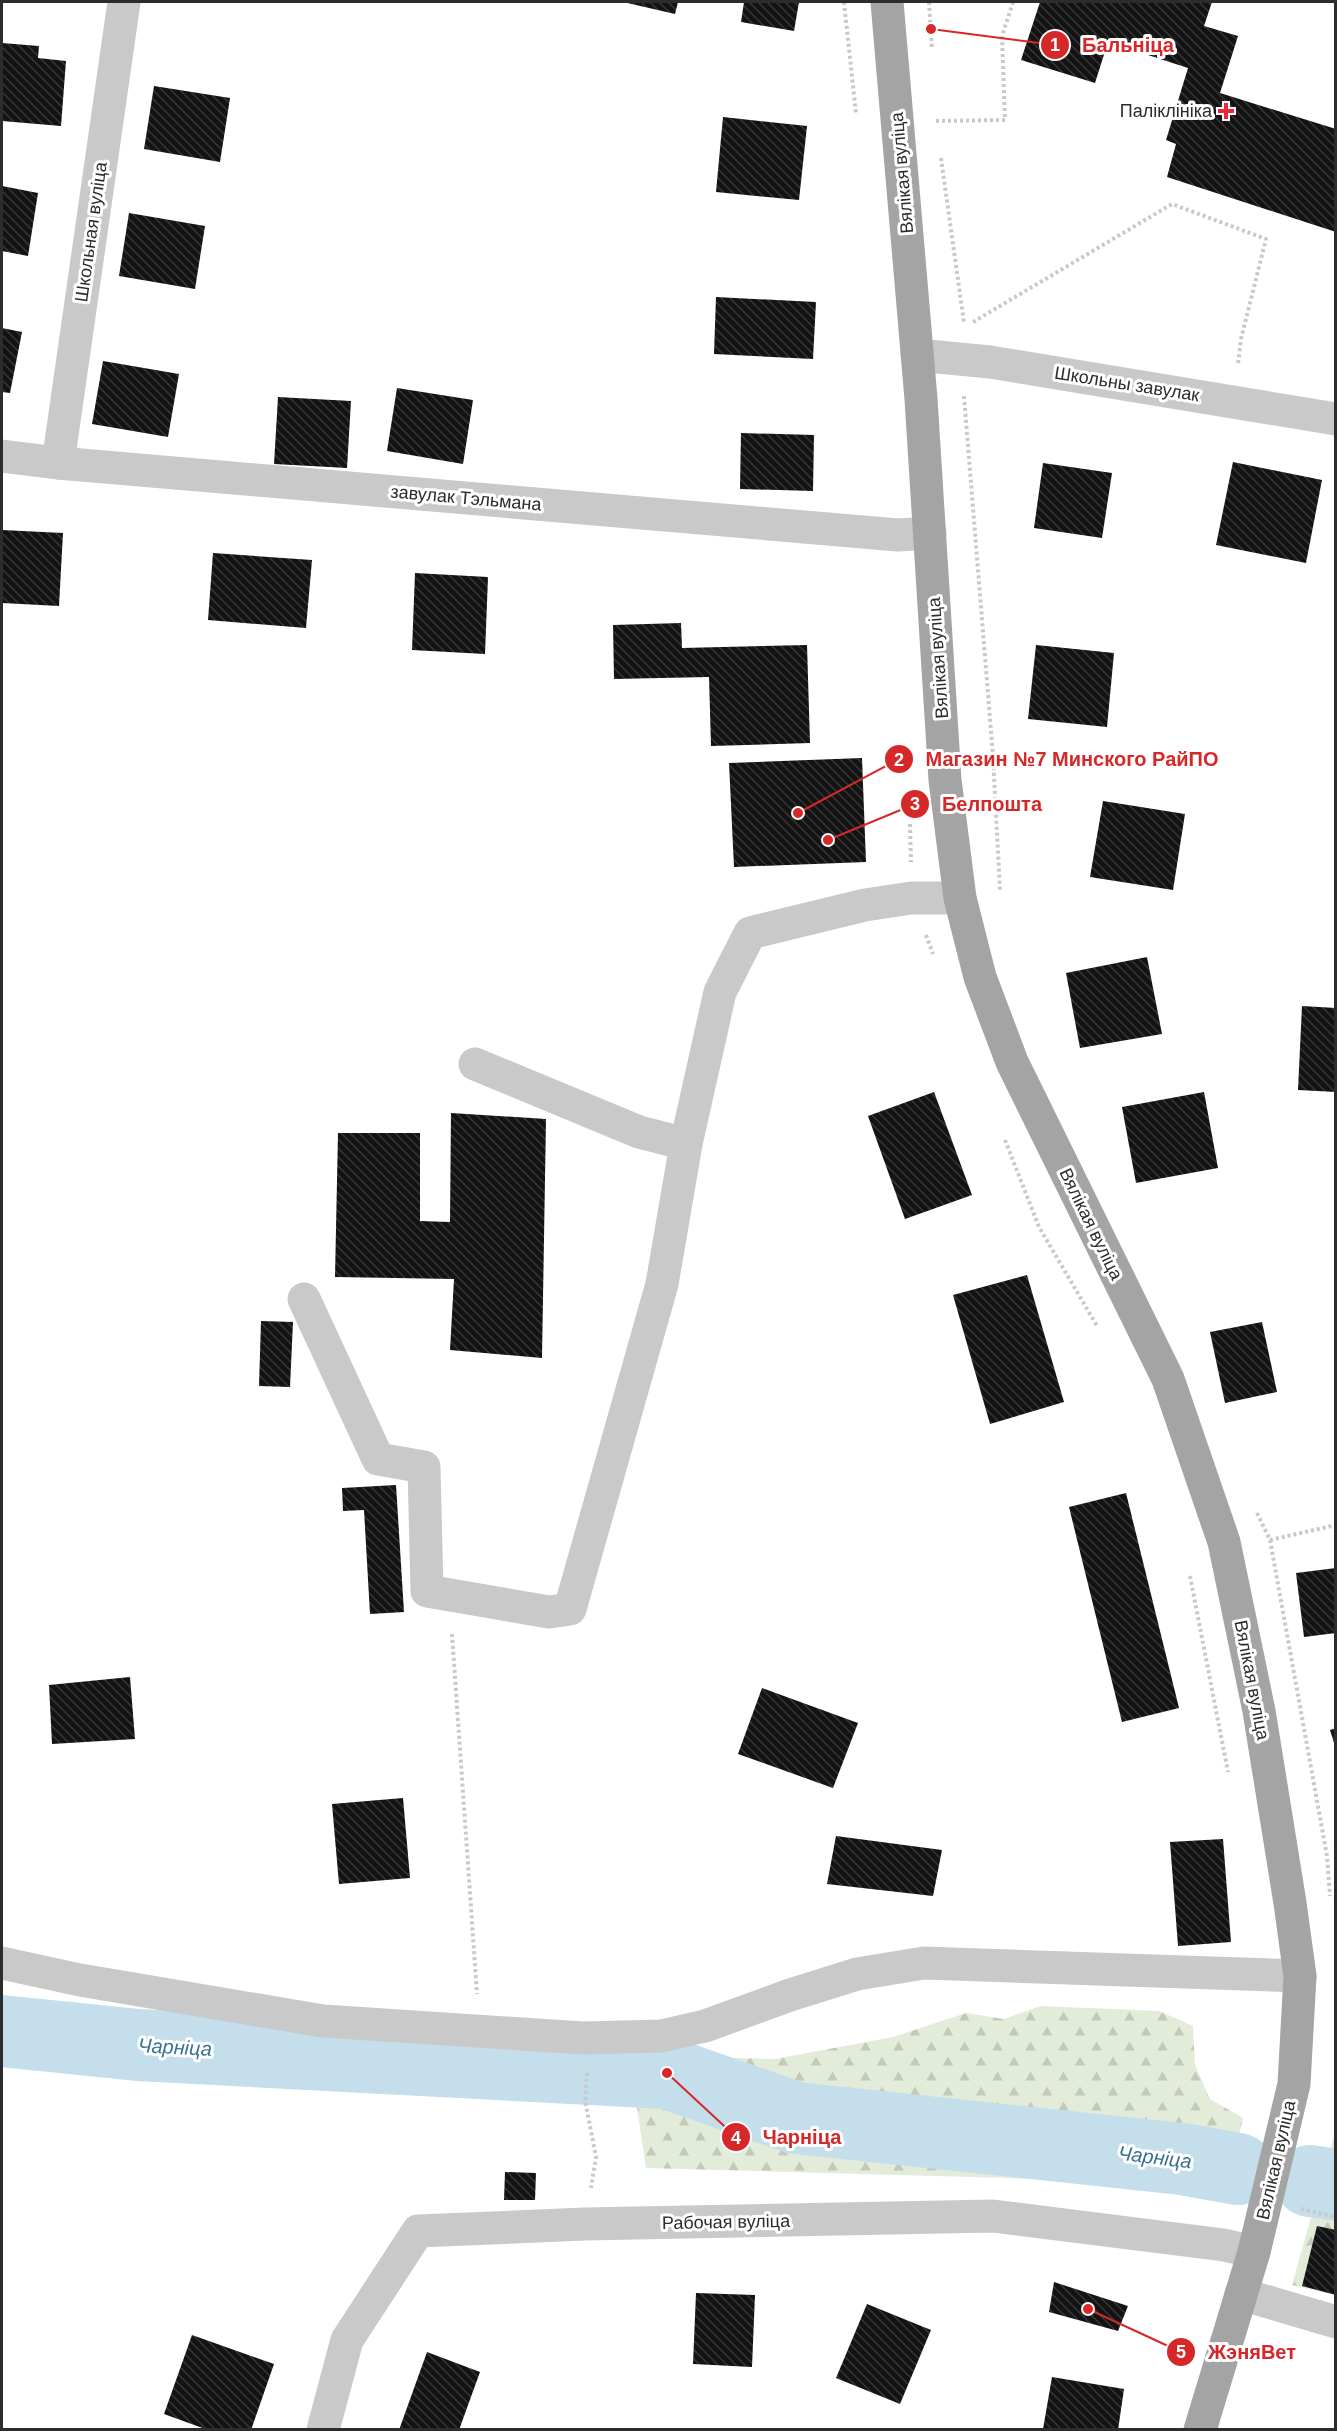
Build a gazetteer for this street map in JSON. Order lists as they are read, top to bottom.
{
  "streets": {
    "main road": ["Вялікая вуліца"],
    "street": [
      "Школьная вуліца",
      "Школьны завулак",
      "завулак Тэльмана",
      "Рабочая вуліца"
    ]
  },
  "crossings": [
    ["Вялікая вуліца", "Школьны завулак"],
    ["Вялікая вуліца", "завулак Тэльмана"],
    ["Вялікая вуліца", "Рабочая вуліца"],
    ["Школьная вуліца", "завулак Тэльмана"]
  ],
  "water": ["Чарніца"],
  "places": {
    "other": [
      "Бальніца",
      "Магазин №7 Минского РайПО",
      "Белпошта",
      "Чарніца",
      "ЖэняВет"
    ],
    "health": ["Паліклініка"]
  }
}
